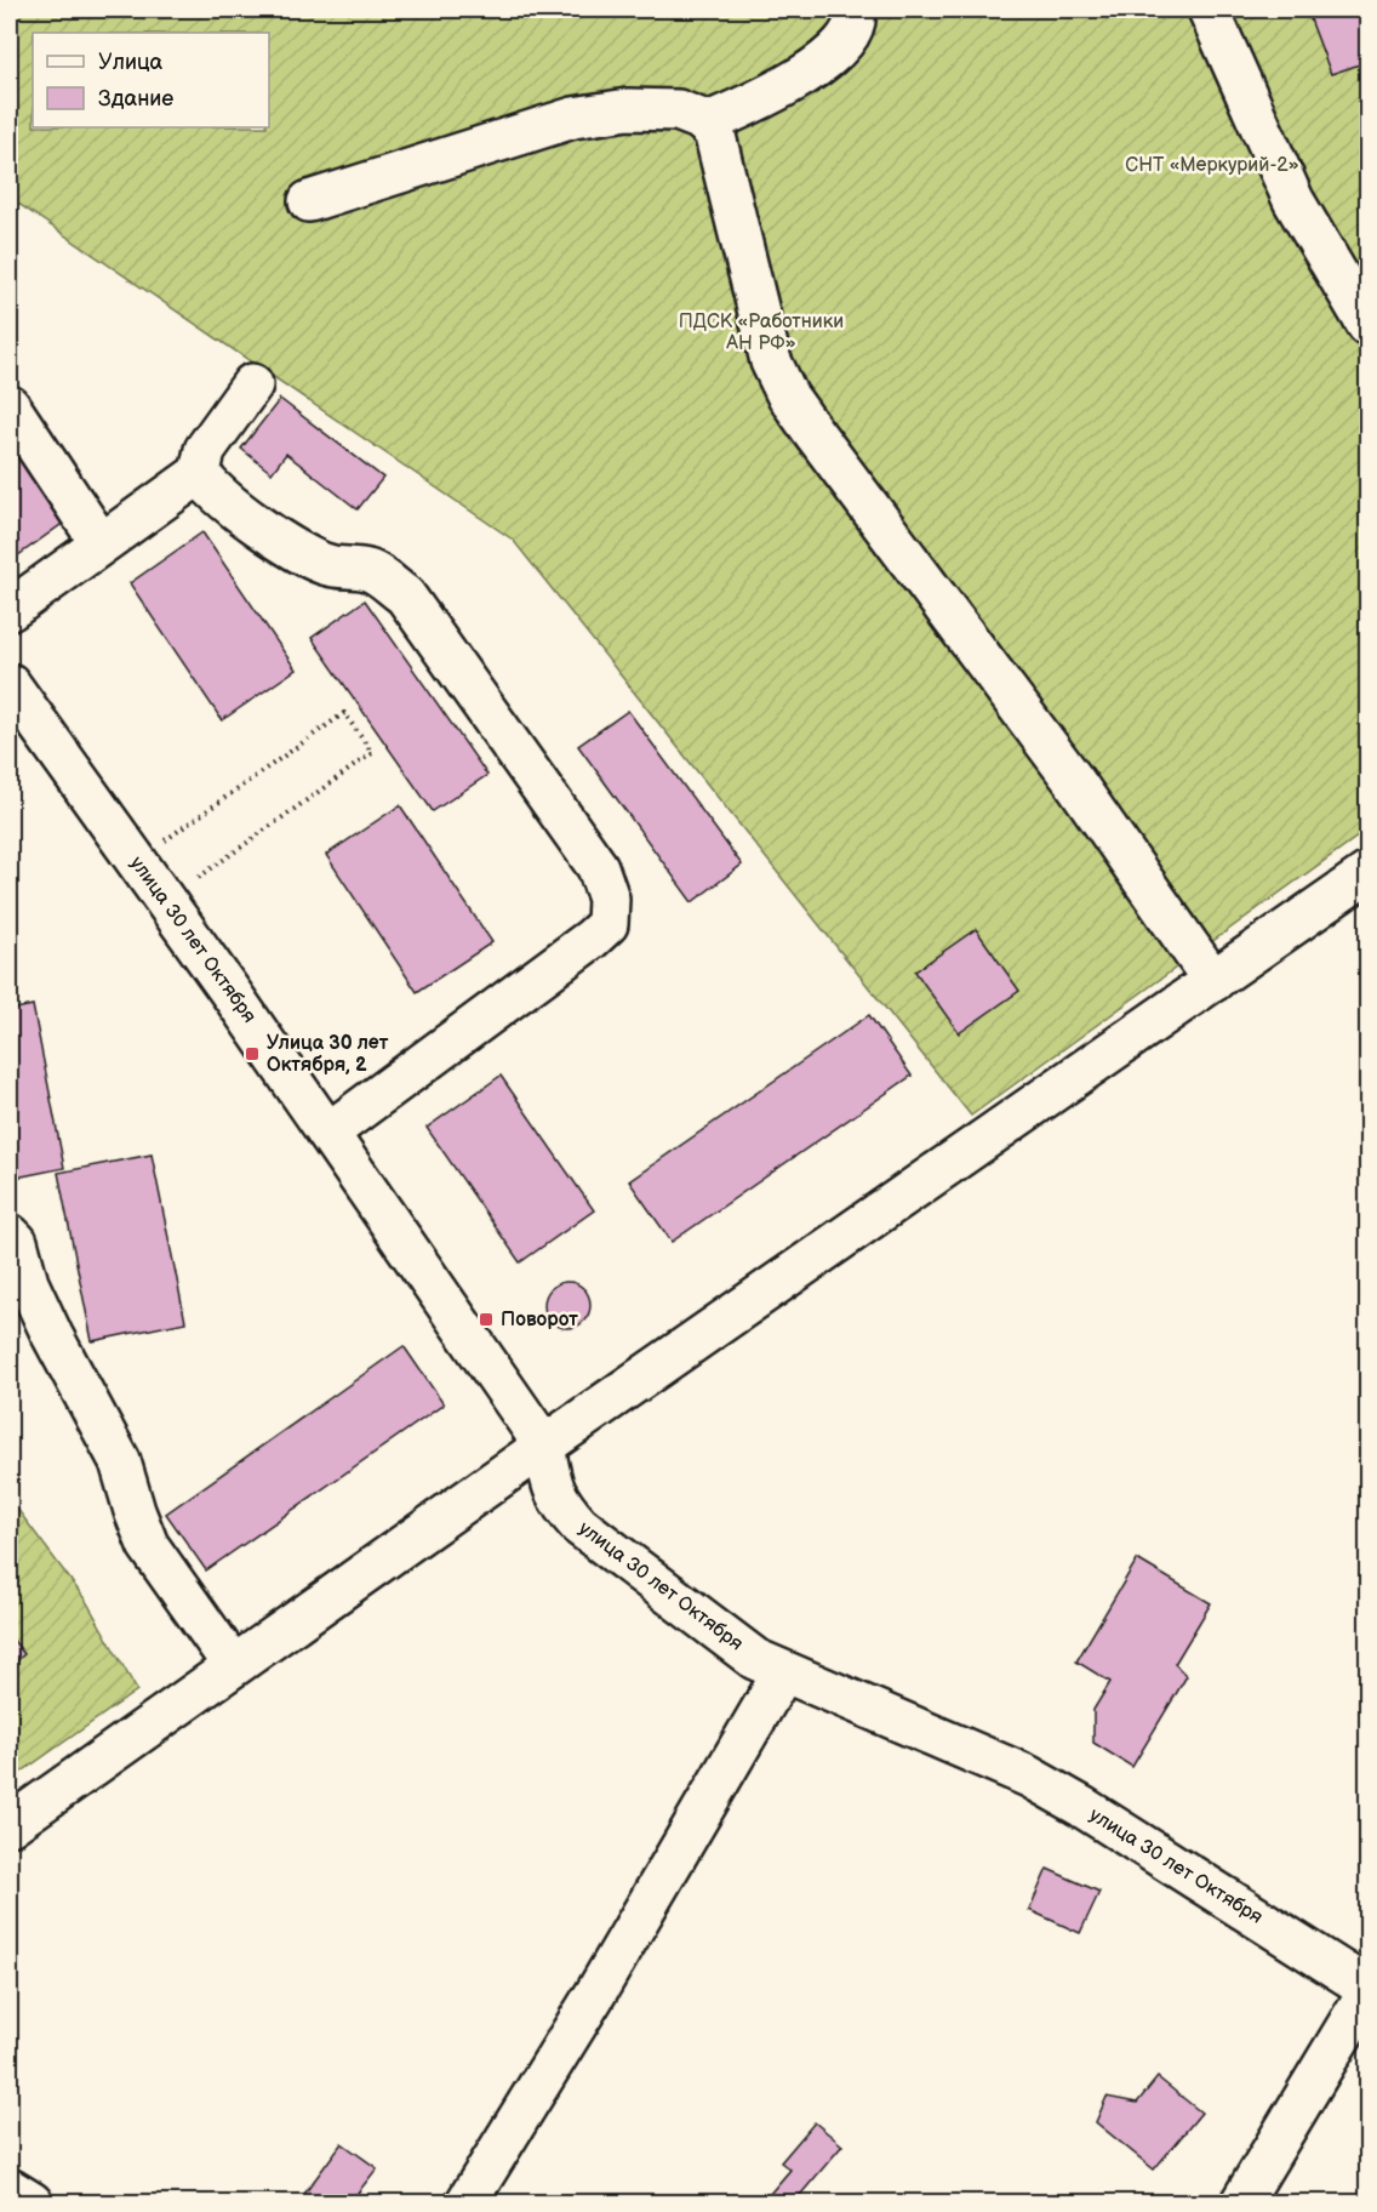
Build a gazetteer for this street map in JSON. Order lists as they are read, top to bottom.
{
  "streets": {
    "street": ["улица 30 лет Октября"]
  },
  "parks": ["СНТ «Меркурий-2»", "ПДСК «Работники АН РФ»"],
  "places": {
    "transit": ["Улица 30 лет Октября, 2", "Поворот"]
  },
  "legend": ["Улица", "Здание"]
}
